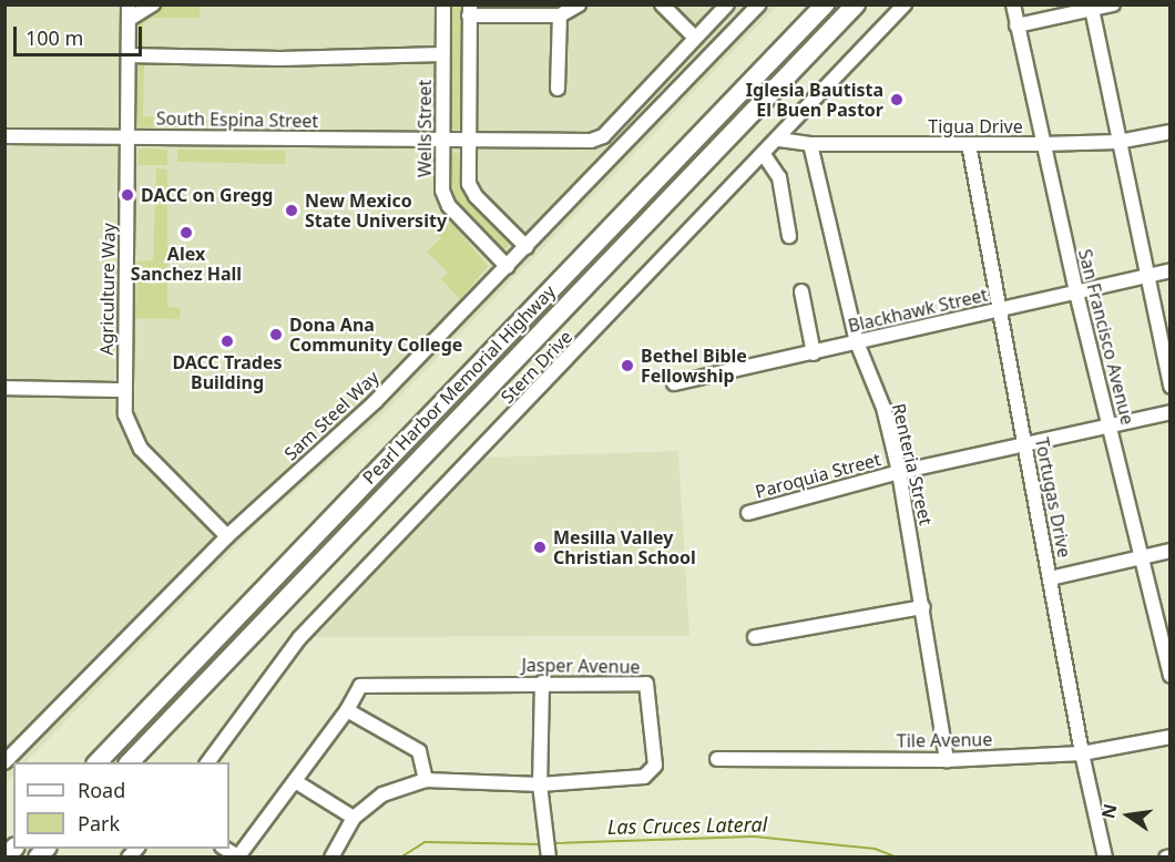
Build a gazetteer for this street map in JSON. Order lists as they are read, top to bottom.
{
  "streets": {
    "highway": ["Pearl Harbor Memorial Highway"],
    "street": [
      "South Espina Street",
      "Tigua Drive",
      "Wells Street",
      "Agriculture Way",
      "Blackhawk Street",
      "San Francisco Avenue",
      "Stern Drive",
      "Sam Steel Way",
      "Renteria Street",
      "Paroquia Street",
      "Tortugas Drive",
      "Jasper Avenue",
      "Tile Avenue"
    ]
  },
  "crossings": [
    ["South Espina Street", "Wells Street"],
    ["South Espina Street", "Agriculture Way"],
    ["Tigua Drive", "San Francisco Avenue"],
    ["Tigua Drive", "Stern Drive"],
    ["Tigua Drive", "Renteria Street"],
    ["Tigua Drive", "Tortugas Drive"],
    ["Wells Street", "Sam Steel Way"],
    ["Agriculture Way", "Sam Steel Way"],
    ["Blackhawk Street", "San Francisco Avenue"],
    ["Blackhawk Street", "Renteria Street"],
    ["Blackhawk Street", "Tortugas Drive"],
    ["San Francisco Avenue", "Paroquia Street"],
    ["Renteria Street", "Paroquia Street"],
    ["Renteria Street", "Tile Avenue"],
    ["Paroquia Street", "Tortugas Drive"],
    ["Tortugas Drive", "Tile Avenue"]
  ],
  "water": ["Las Cruces Lateral"],
  "places": [
    "Iglesia Bautista El Buen Pastor",
    "DACC on Gregg",
    "New Mexico State University",
    "Alex Sanchez Hall",
    "Dona Ana Community College",
    "DACC Trades Building",
    "Bethel Bible Fellowship",
    "Mesilla Valley Christian School"
  ],
  "legend": ["Road", "Park"],
  "scale_bar": "100 m",
  "north": "left"
}
